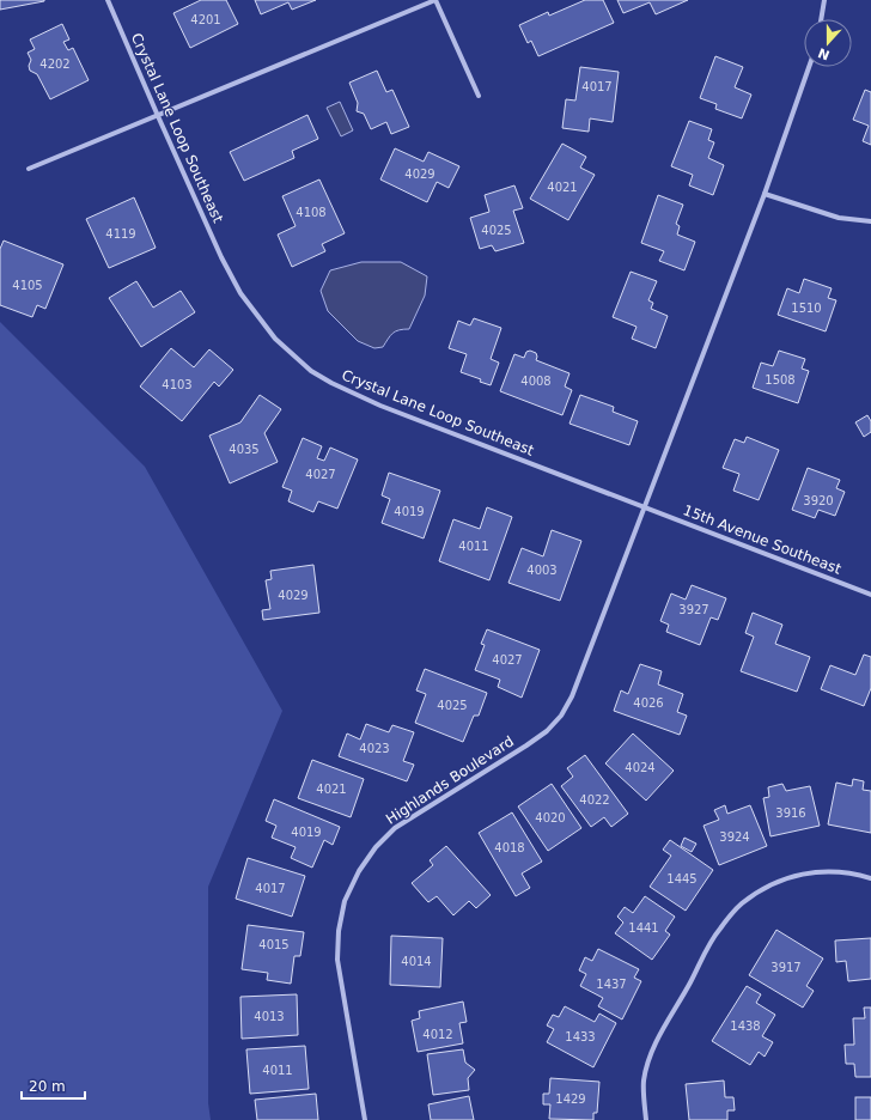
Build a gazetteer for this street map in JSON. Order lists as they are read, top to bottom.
{
  "streets": {
    "street": ["Crystal Lane Loop Southeast", "15th Avenue Southeast", "Highlands Boulevard"]
  },
  "crossings": [
    ["Crystal Lane Loop Southeast", "15th Avenue Southeast"],
    ["Crystal Lane Loop Southeast", "Highlands Boulevard"],
    ["15th Avenue Southeast", "Highlands Boulevard"]
  ],
  "house_numbers": [
    "4201",
    "4202",
    "4017",
    "4029",
    "4021",
    "4108",
    "4025",
    "4119",
    "4105",
    "1510",
    "1508",
    "4008",
    "4103",
    "4035",
    "4027",
    "3920",
    "4019",
    "4011",
    "4003",
    "4029",
    "3927",
    "4027",
    "4026",
    "4025",
    "4023",
    "4024",
    "4021",
    "4022",
    "3916",
    "4020",
    "4019",
    "3924",
    "4018",
    "1445",
    "4017",
    "1441",
    "4015",
    "4014",
    "3917",
    "1437",
    "4013",
    "1438",
    "4012",
    "1433",
    "4011",
    "1429"
  ],
  "scale_bar": "20 m",
  "north": "bottom"
}
